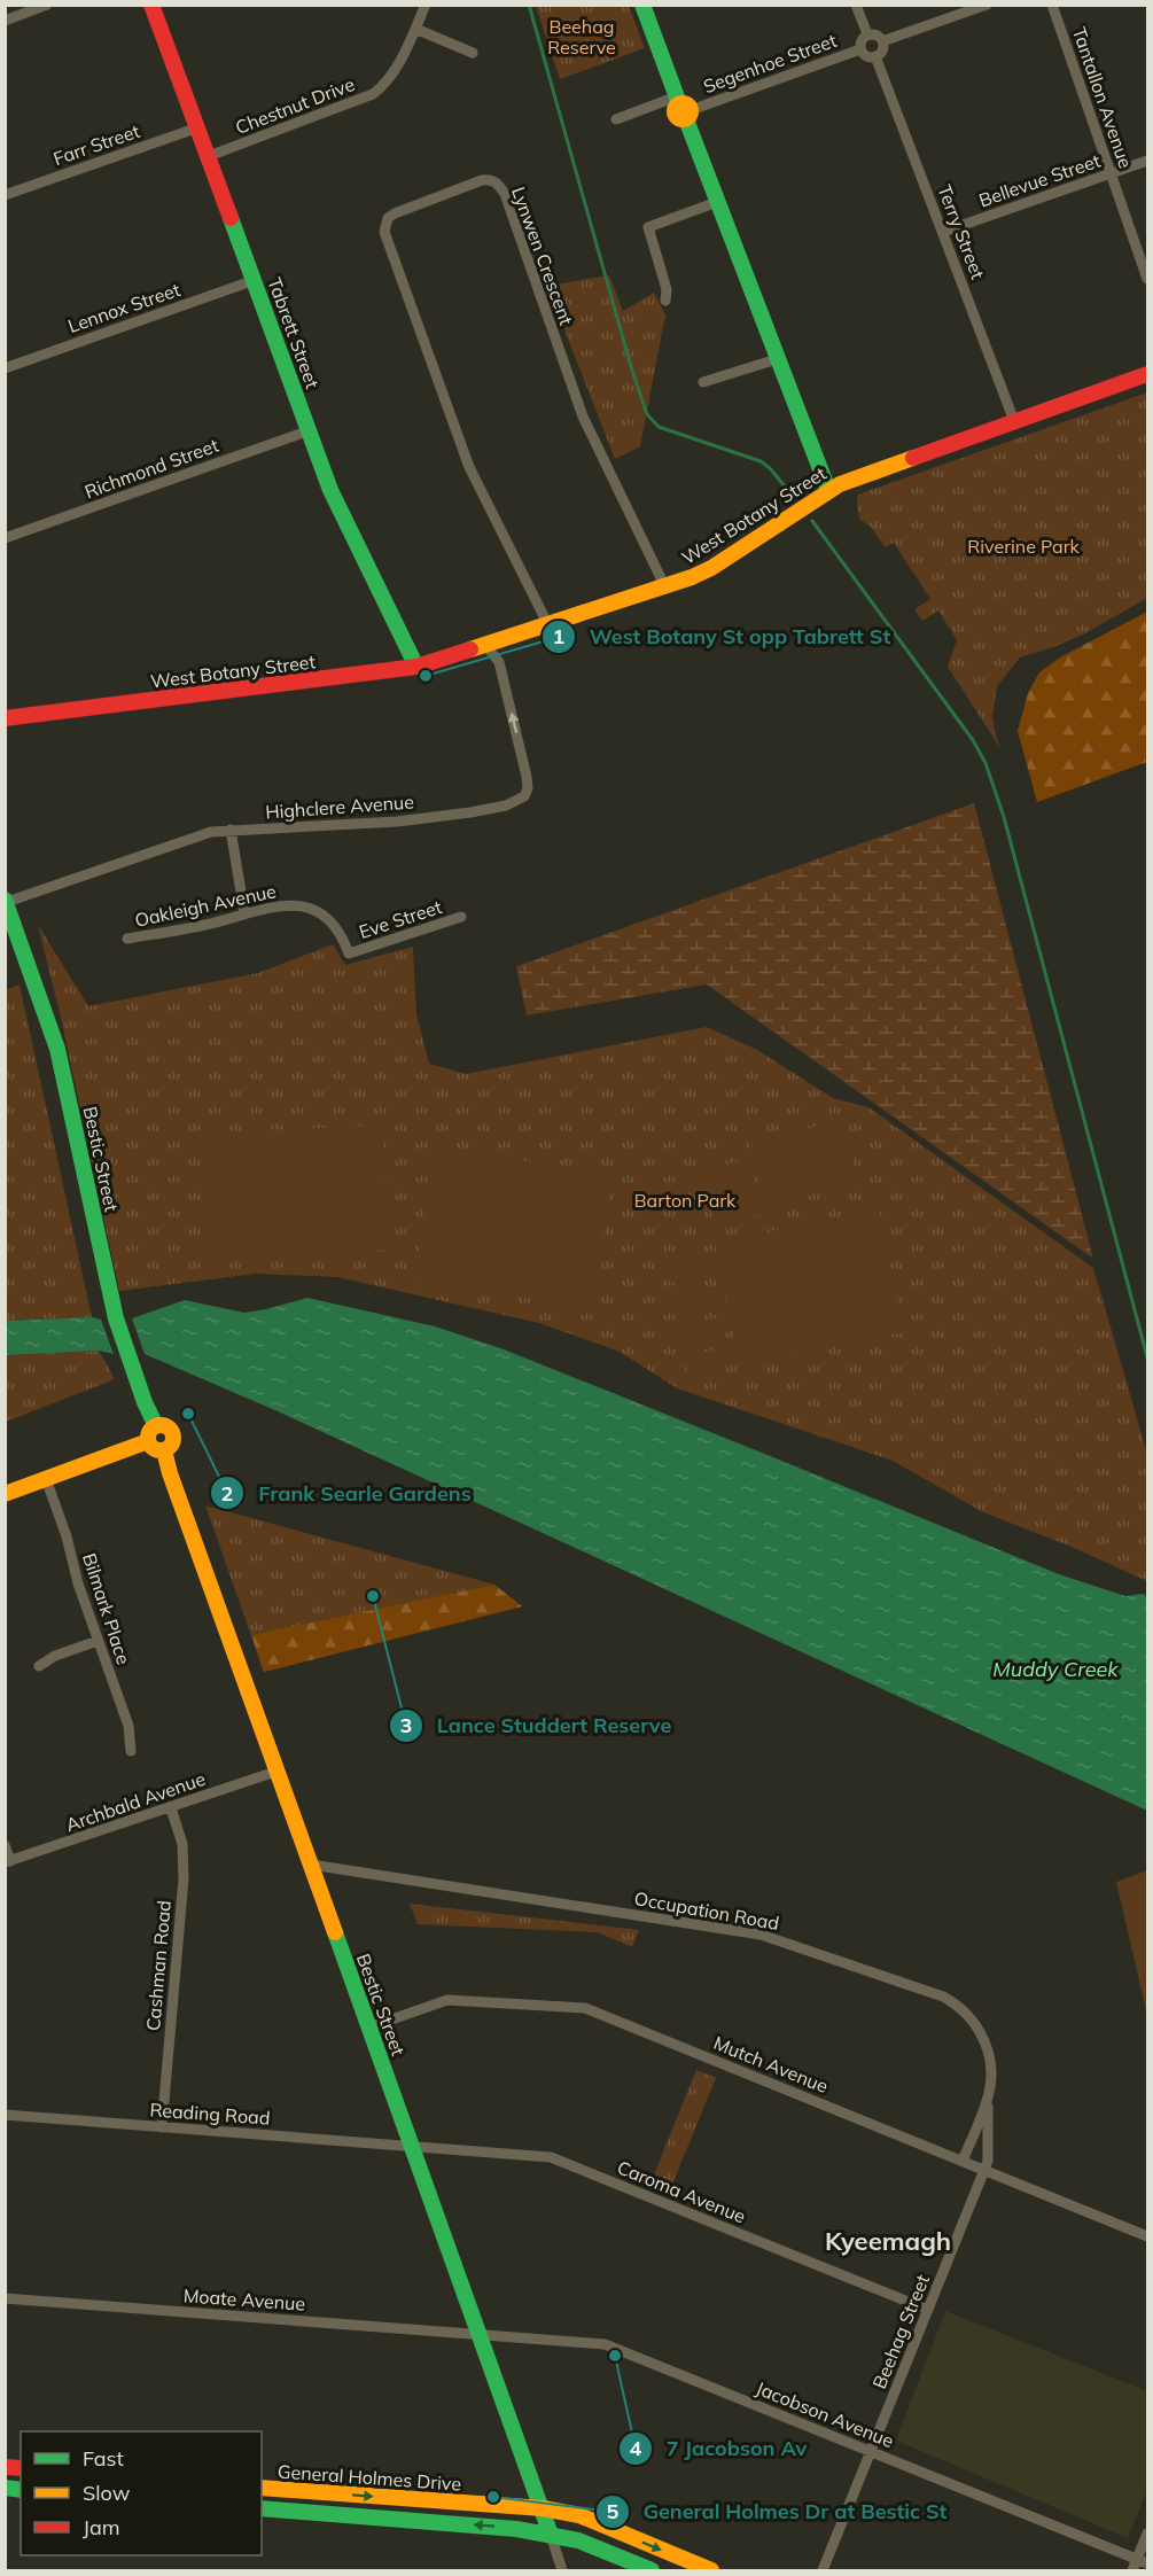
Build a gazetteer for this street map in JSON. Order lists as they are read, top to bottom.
{
  "streets": {
    "main road": [
      "Tabrett Street",
      "West Botany Street",
      "Bestic Street",
      "General Holmes Drive"
    ],
    "street": [
      "Segenhoe Street",
      "Tantallon Avenue",
      "Chestnut Drive",
      "Farr Street",
      "Bellevue Street",
      "Terry Street",
      "Lynwen Crescent",
      "Lennox Street",
      "Richmond Street",
      "Highclere Avenue",
      "Oakleigh Avenue",
      "Eve Street",
      "Bilmark Place",
      "Archbald Avenue",
      "Occupation Road",
      "Cashman Road",
      "Mutch Avenue",
      "Reading Road",
      "Caroma Avenue",
      "Moate Avenue",
      "Beehag Street",
      "Jacobson Avenue"
    ]
  },
  "crossings": [
    ["Segenhoe Street", "Terry Street"],
    ["Tantallon Avenue", "Bellevue Street"],
    ["Chestnut Drive", "Tabrett Street"],
    ["Farr Street", "Tabrett Street"],
    ["Bellevue Street", "Terry Street"],
    ["Terry Street", "West Botany Street"],
    ["Lynwen Crescent", "West Botany Street"],
    ["Lennox Street", "Tabrett Street"],
    ["Tabrett Street", "Richmond Street"],
    ["Tabrett Street", "West Botany Street"],
    ["West Botany Street", "Highclere Avenue"],
    ["Highclere Avenue", "Bestic Street"],
    ["Oakleigh Avenue", "Eve Street"],
    ["Bestic Street", "Archbald Avenue"],
    ["Bestic Street", "Occupation Road"],
    ["Bestic Street", "Mutch Avenue"],
    ["Bestic Street", "Reading Road"],
    ["Bestic Street", "Caroma Avenue"],
    ["Bestic Street", "Moate Avenue"],
    ["Bestic Street", "Jacobson Avenue"],
    ["Bestic Street", "General Holmes Drive"],
    ["Archbald Avenue", "Cashman Road"],
    ["Occupation Road", "Mutch Avenue"],
    ["Occupation Road", "Beehag Street"],
    ["Cashman Road", "Reading Road"],
    ["Mutch Avenue", "Beehag Street"],
    ["Reading Road", "Caroma Avenue"],
    ["Caroma Avenue", "Beehag Street"],
    ["Moate Avenue", "Jacobson Avenue"],
    ["Beehag Street", "Jacobson Avenue"]
  ],
  "districts": ["Kyeemagh"],
  "water": ["Muddy Creek"],
  "parks": ["Beehag Reserve", "Riverine Park", "Barton Park"],
  "places": [
    "West Botany St opp Tabrett St",
    "Frank Searle Gardens",
    "Lance Studdert Reserve",
    "7 Jacobson Av",
    "General Holmes Dr at Bestic St"
  ],
  "legend": ["Fast", "Slow", "Jam"]
}
